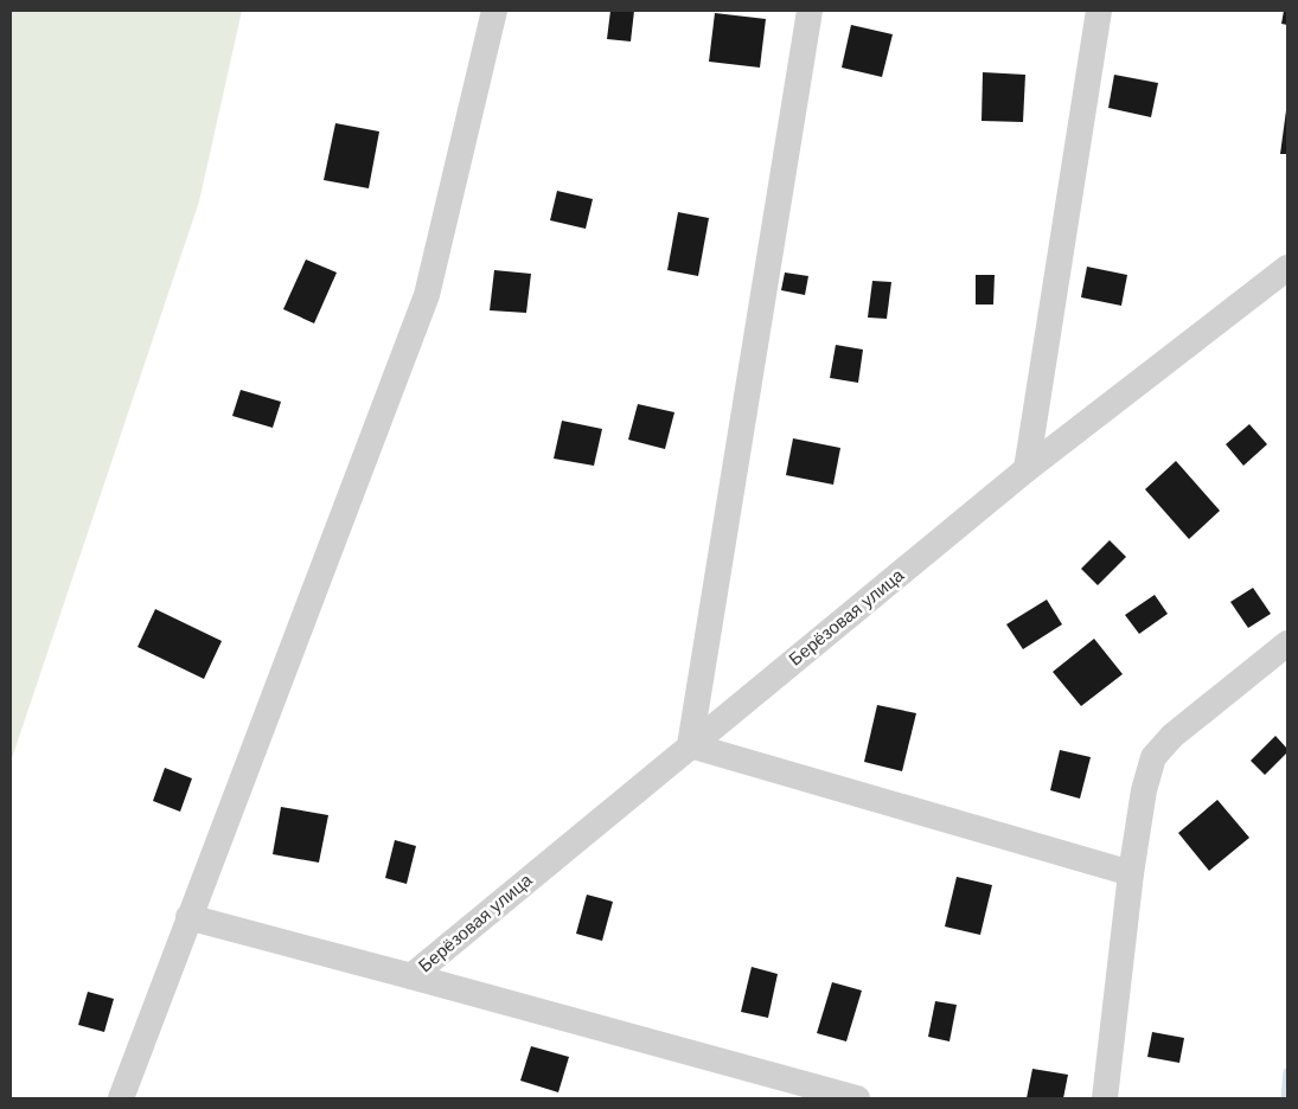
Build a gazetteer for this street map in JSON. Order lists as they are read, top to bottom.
{
  "streets": {
    "street": ["Берёзовая улица"]
  }
}
